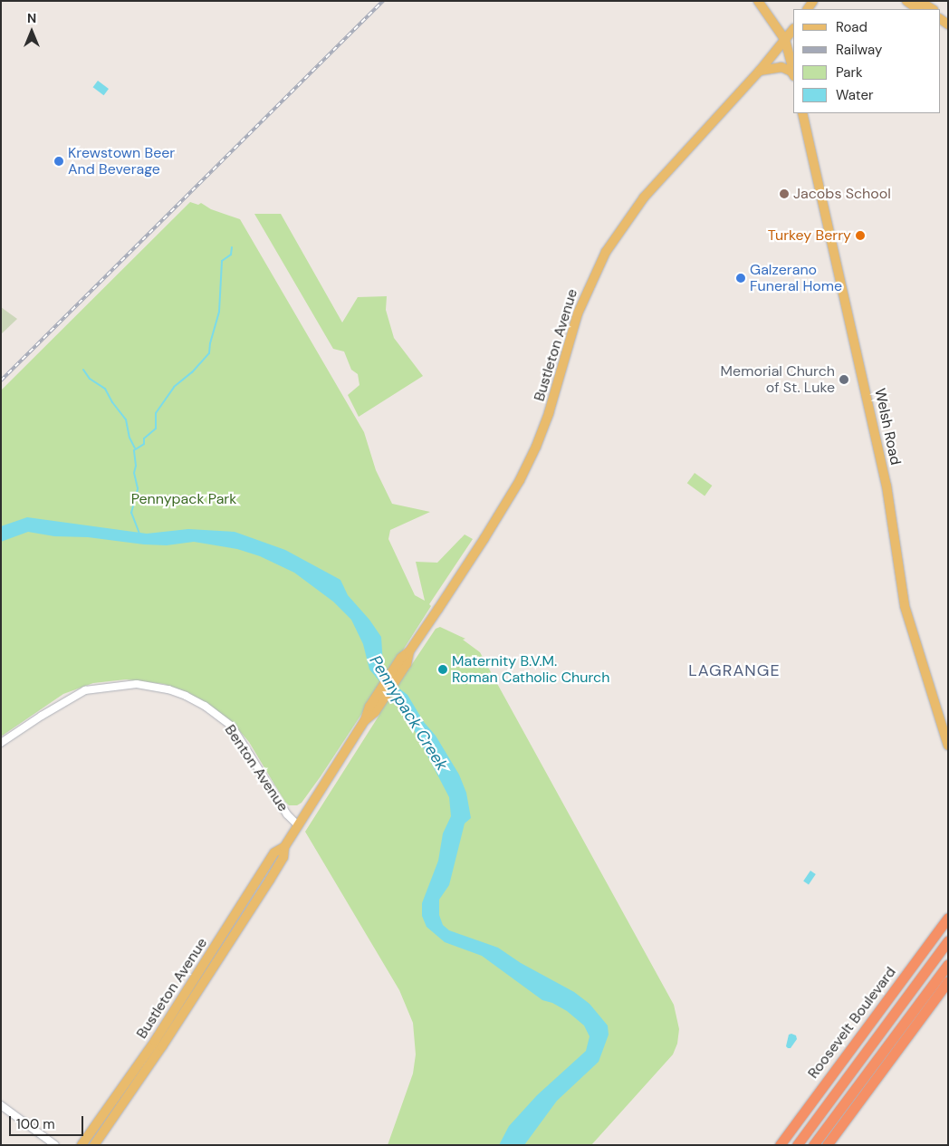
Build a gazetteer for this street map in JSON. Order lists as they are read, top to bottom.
{
  "streets": {
    "highway": ["Roosevelt Boulevard"],
    "main road": ["Bustleton Avenue", "Welsh Road"],
    "street": ["Benton Avenue"]
  },
  "crossings": [
    ["Bustleton Avenue", "Benton Avenue"]
  ],
  "districts": ["LAGRANGE"],
  "water": ["Pennypack Creek"],
  "parks": ["Pennypack Park"],
  "places": [
    "Krewstown Beer And Beverage",
    "Jacobs School",
    "Turkey Berry",
    "Galzerano Funeral Home",
    "Memorial Church of St. Luke",
    "Maternity B.V.M. Roman Catholic Church"
  ],
  "legend": [
    "Road",
    "Railway",
    "Park",
    "Water"
  ],
  "scale_bar": "100 m",
  "north": "top"
}
